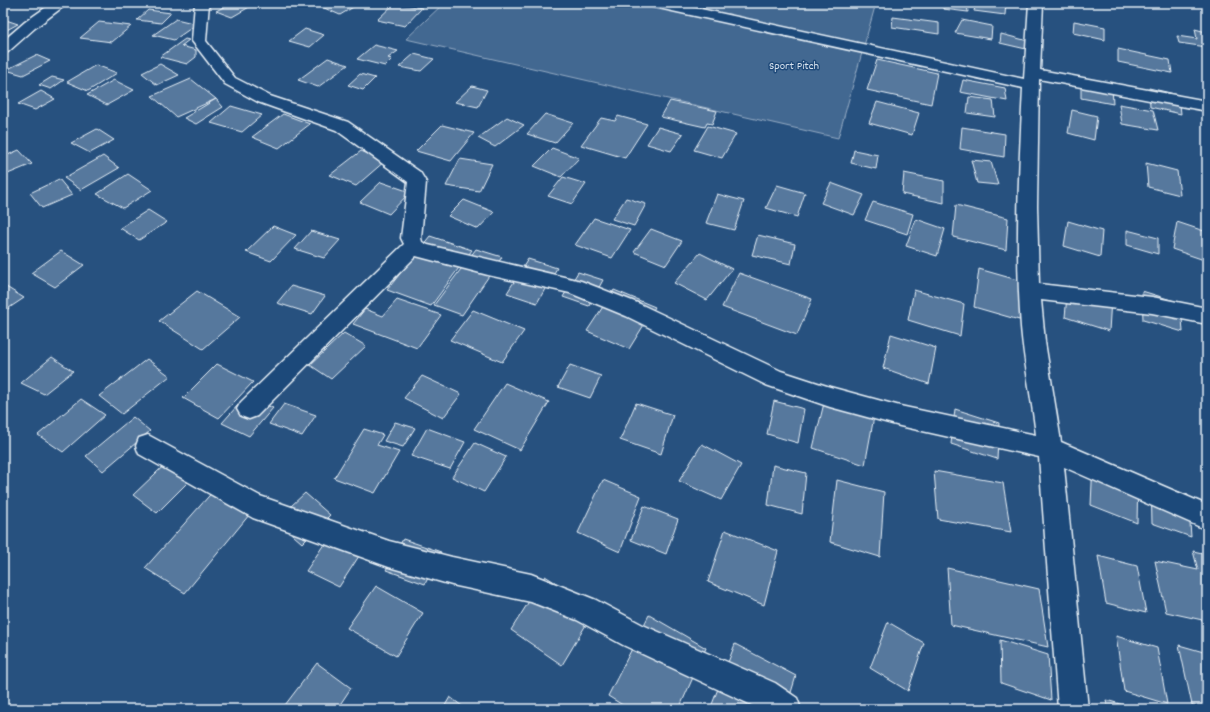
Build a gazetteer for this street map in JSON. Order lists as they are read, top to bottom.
{
  "parks": ["Sport Pitch"]
}
